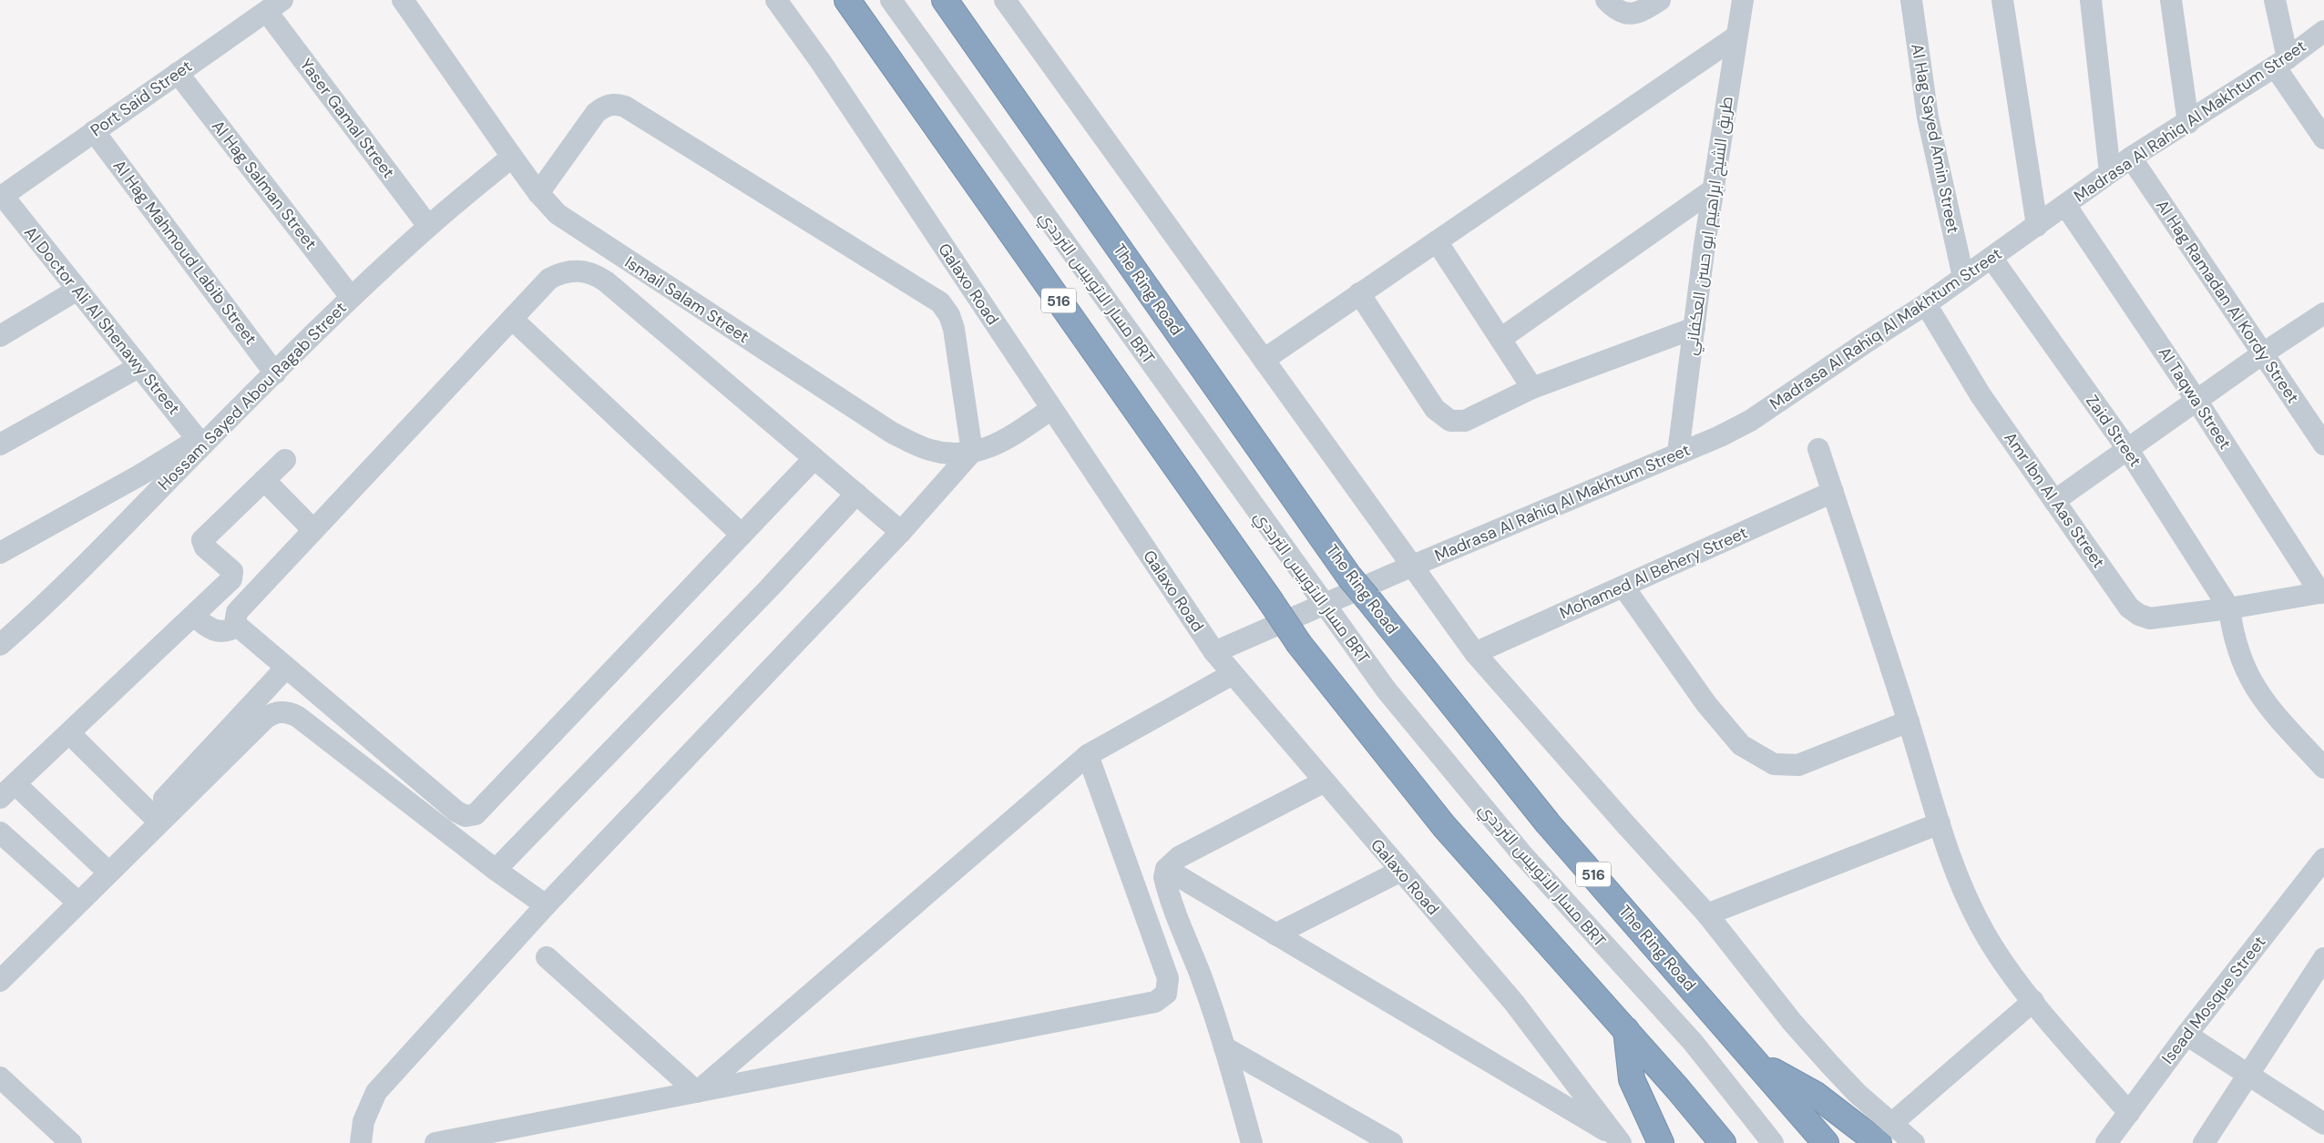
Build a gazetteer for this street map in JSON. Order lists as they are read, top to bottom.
{
  "streets": {
    "highway": ["The Ring Road", "516"],
    "street": [
      "Port Said Street",
      "Yaser Gamal Street",
      "Madrasa Al Rahiq Al Makhtum Street",
      "Al Hag Sayed Amin Street",
      "Al Hag Salman Street",
      "طريق الشيخ ابراهيم ابو حسن العكفاني",
      "Al Hag Mahmoud Labib Street",
      "Galaxo Road",
      "مسار الاتوبيس الترددي BRT",
      "Ismail Salam Street",
      "Al Hag Ramadan Al Kordy Street",
      "Al Doctor Ali Al Shenawy Street",
      "Hossam Sayed Abou Ragab Street",
      "Al Taqwa Street",
      "Zaid Street",
      "Amr Ibn Al Aas Street",
      "Mohamed Al Behery Street",
      "Isead Mosque Street"
    ]
  },
  "crossings": [
    ["Port Said Street", "Yaser Gamal Street"],
    ["Port Said Street", "Al Hag Salman Street"],
    ["Port Said Street", "Al Hag Mahmoud Labib Street"],
    ["Port Said Street", "Al Doctor Ali Al Shenawy Street"],
    ["Yaser Gamal Street", "Hossam Sayed Abou Ragab Street"],
    ["Madrasa Al Rahiq Al Makhtum Street", "Al Hag Sayed Amin Street"],
    ["Madrasa Al Rahiq Al Makhtum Street", "طريق الشيخ ابراهيم ابو حسن العكفاني"],
    ["Madrasa Al Rahiq Al Makhtum Street", "Galaxo Road"],
    ["Madrasa Al Rahiq Al Makhtum Street", "Al Hag Ramadan Al Kordy Street"],
    ["Madrasa Al Rahiq Al Makhtum Street", "Al Taqwa Street"],
    ["Madrasa Al Rahiq Al Makhtum Street", "Zaid Street"],
    ["Madrasa Al Rahiq Al Makhtum Street", "Amr Ibn Al Aas Street"],
    ["Al Hag Salman Street", "Hossam Sayed Abou Ragab Street"],
    ["Al Hag Mahmoud Labib Street", "Hossam Sayed Abou Ragab Street"],
    ["Galaxo Road", "Ismail Salam Street"],
    ["Ismail Salam Street", "Hossam Sayed Abou Ragab Street"],
    ["Al Doctor Ali Al Shenawy Street", "Hossam Sayed Abou Ragab Street"],
    ["Al Taqwa Street", "Amr Ibn Al Aas Street"],
    ["Zaid Street", "Amr Ibn Al Aas Street"]
  ]
}
